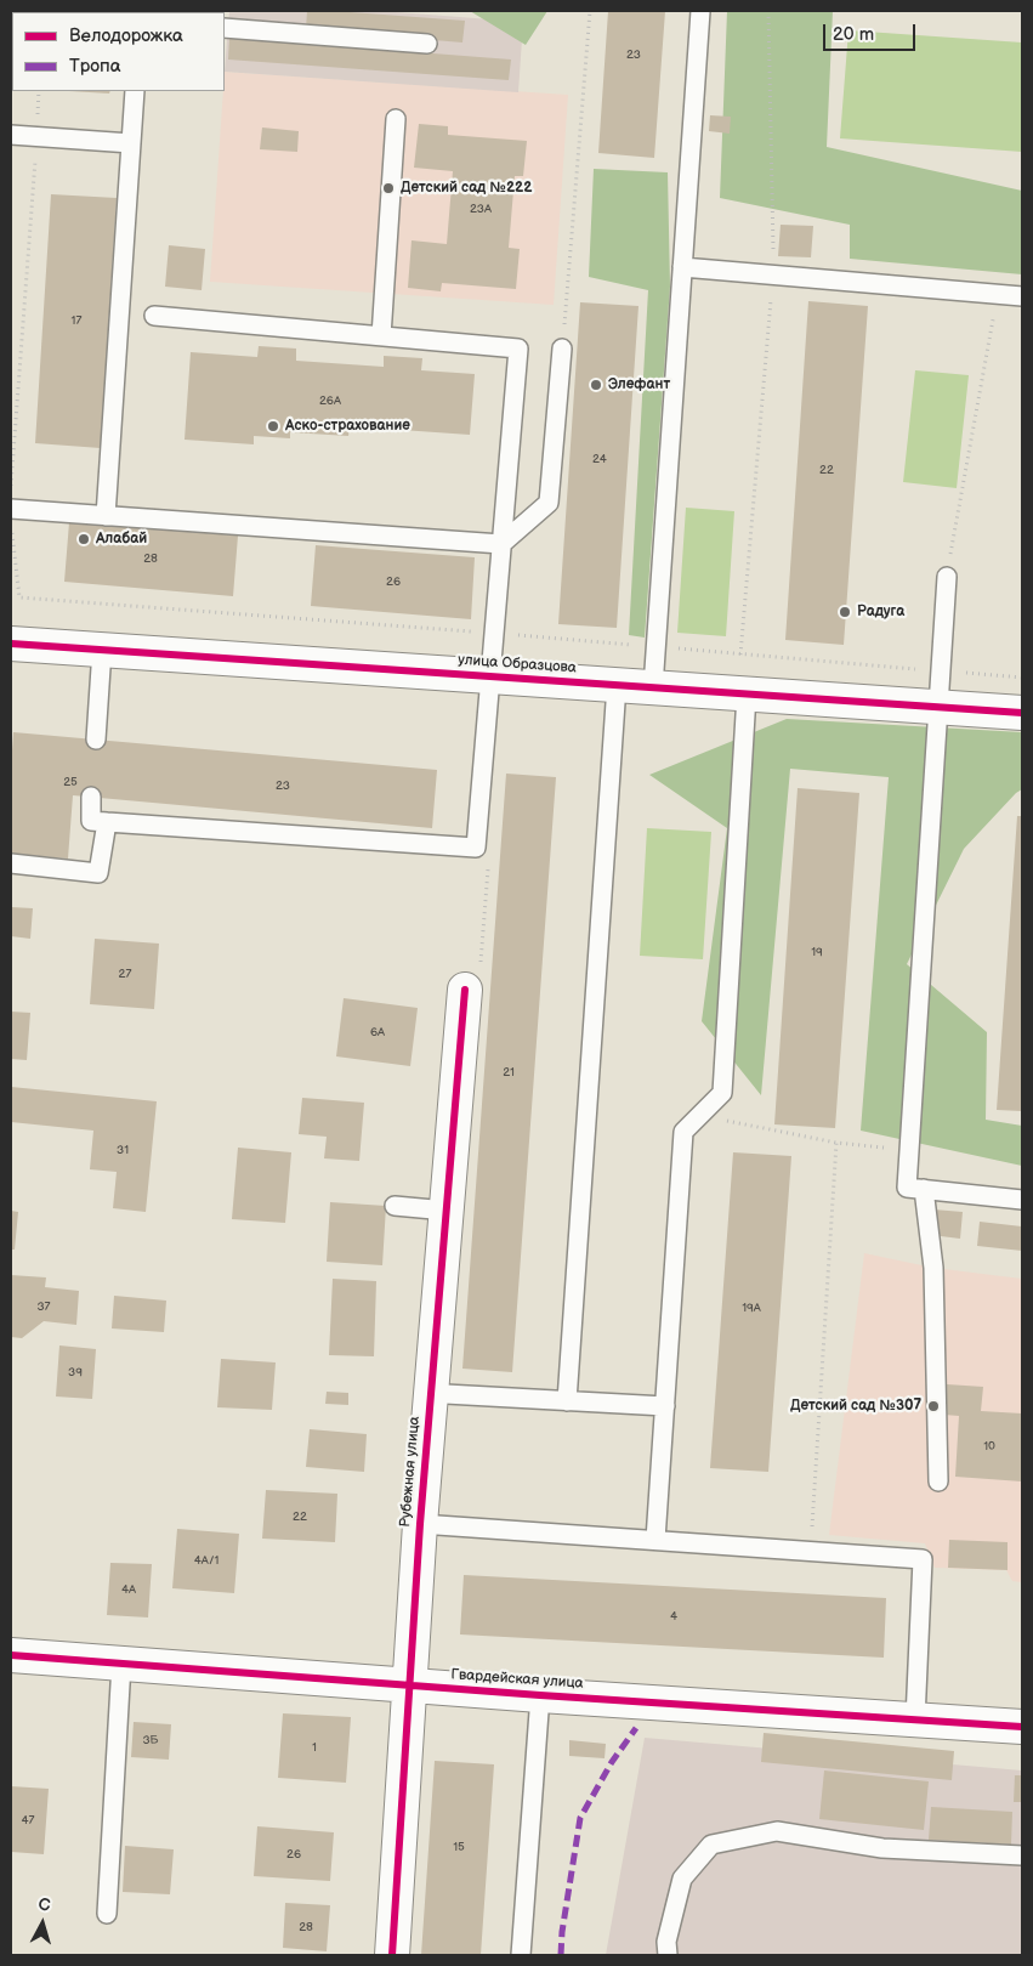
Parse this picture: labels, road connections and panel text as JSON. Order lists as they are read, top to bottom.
{
  "streets": {
    "street": ["улица Образцова", "Рубежная улица", "Гвардейская улица"]
  },
  "crossings": [
    ["Рубежная улица", "Гвардейская улица"]
  ],
  "places": [
    "Детский сад №222",
    "Элефант",
    "Аско-страхование",
    "Алабай",
    "Радуга",
    "Детский сад №307"
  ],
  "house_numbers": [
    "23",
    "23А",
    "17",
    "26А",
    "24",
    "22",
    "28",
    "26",
    "25",
    "23",
    "19",
    "27",
    "6А",
    "21",
    "31",
    "37",
    "19А",
    "39",
    "10",
    "22",
    "4А/1",
    "4А",
    "4",
    "3Б",
    "1",
    "47",
    "15",
    "26",
    "28"
  ],
  "legend": ["Велодорожка", "Тропа"],
  "scale_bar": "20 m",
  "north": "top"
}
